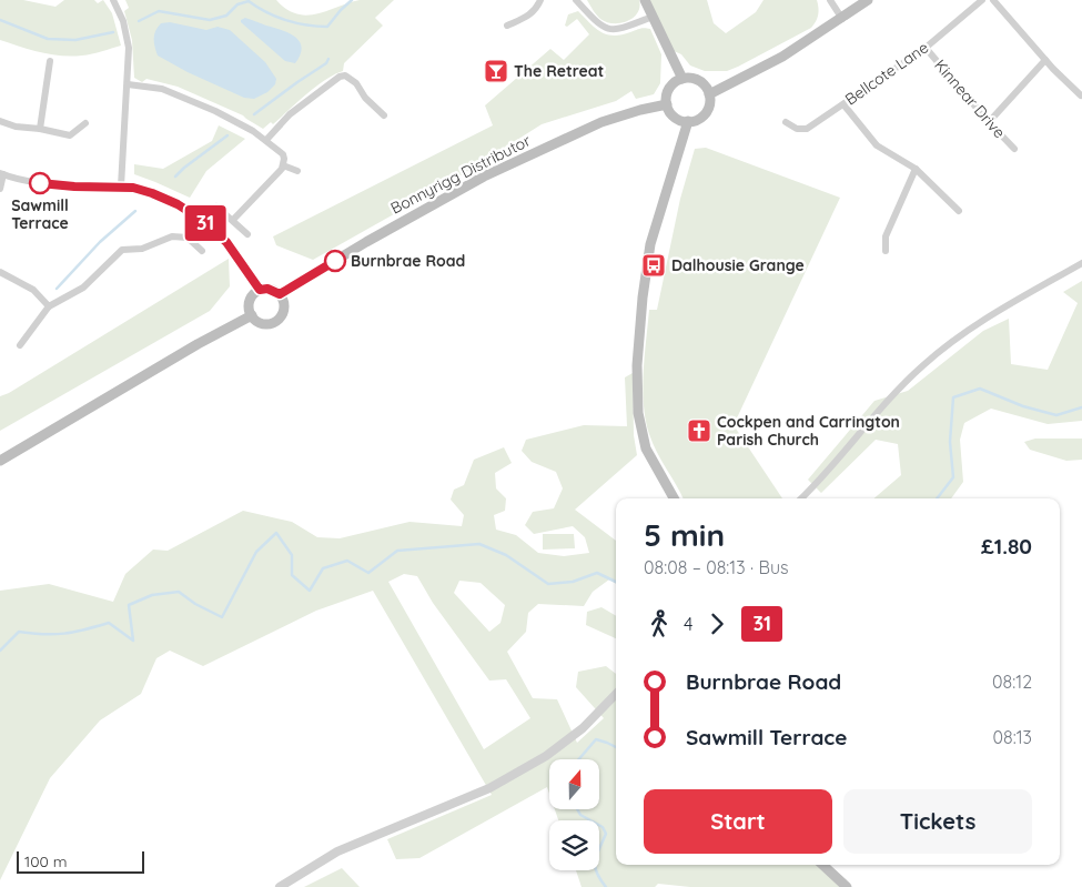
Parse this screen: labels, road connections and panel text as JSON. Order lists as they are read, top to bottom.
{
  "streets": {
    "main road": ["Bonnyrigg Distributor"],
    "street": ["Bellcote Lane", "Kinnear Drive"]
  },
  "crossings": [
    ["Bellcote Lane", "Kinnear Drive"]
  ],
  "places": {
    "bar": ["The Retreat"],
    "other": ["Sawmill Terrace", "Burnbrae Road"],
    "bus stop": ["Dalhousie Grange"],
    "church": ["Cockpen and Carrington Parish Church"]
  },
  "lines": ["bus line 31"],
  "scale_bar": "100 m",
  "north": "top",
  "page": {
    "on_map": "31",
    "heading": ["5 min", "08:08 – 08:13 · Bus", "£1.80"],
    "legs": ["4", "31"],
    "list": [
      {
        "name": "Burnbrae Road",
        "value": "08:12"
      },
      {
        "name": "Sawmill Terrace",
        "value": "08:13"
      }
    ],
    "buttons": ["Start", "Tickets"],
    "scale": "100 m"
  }
}
